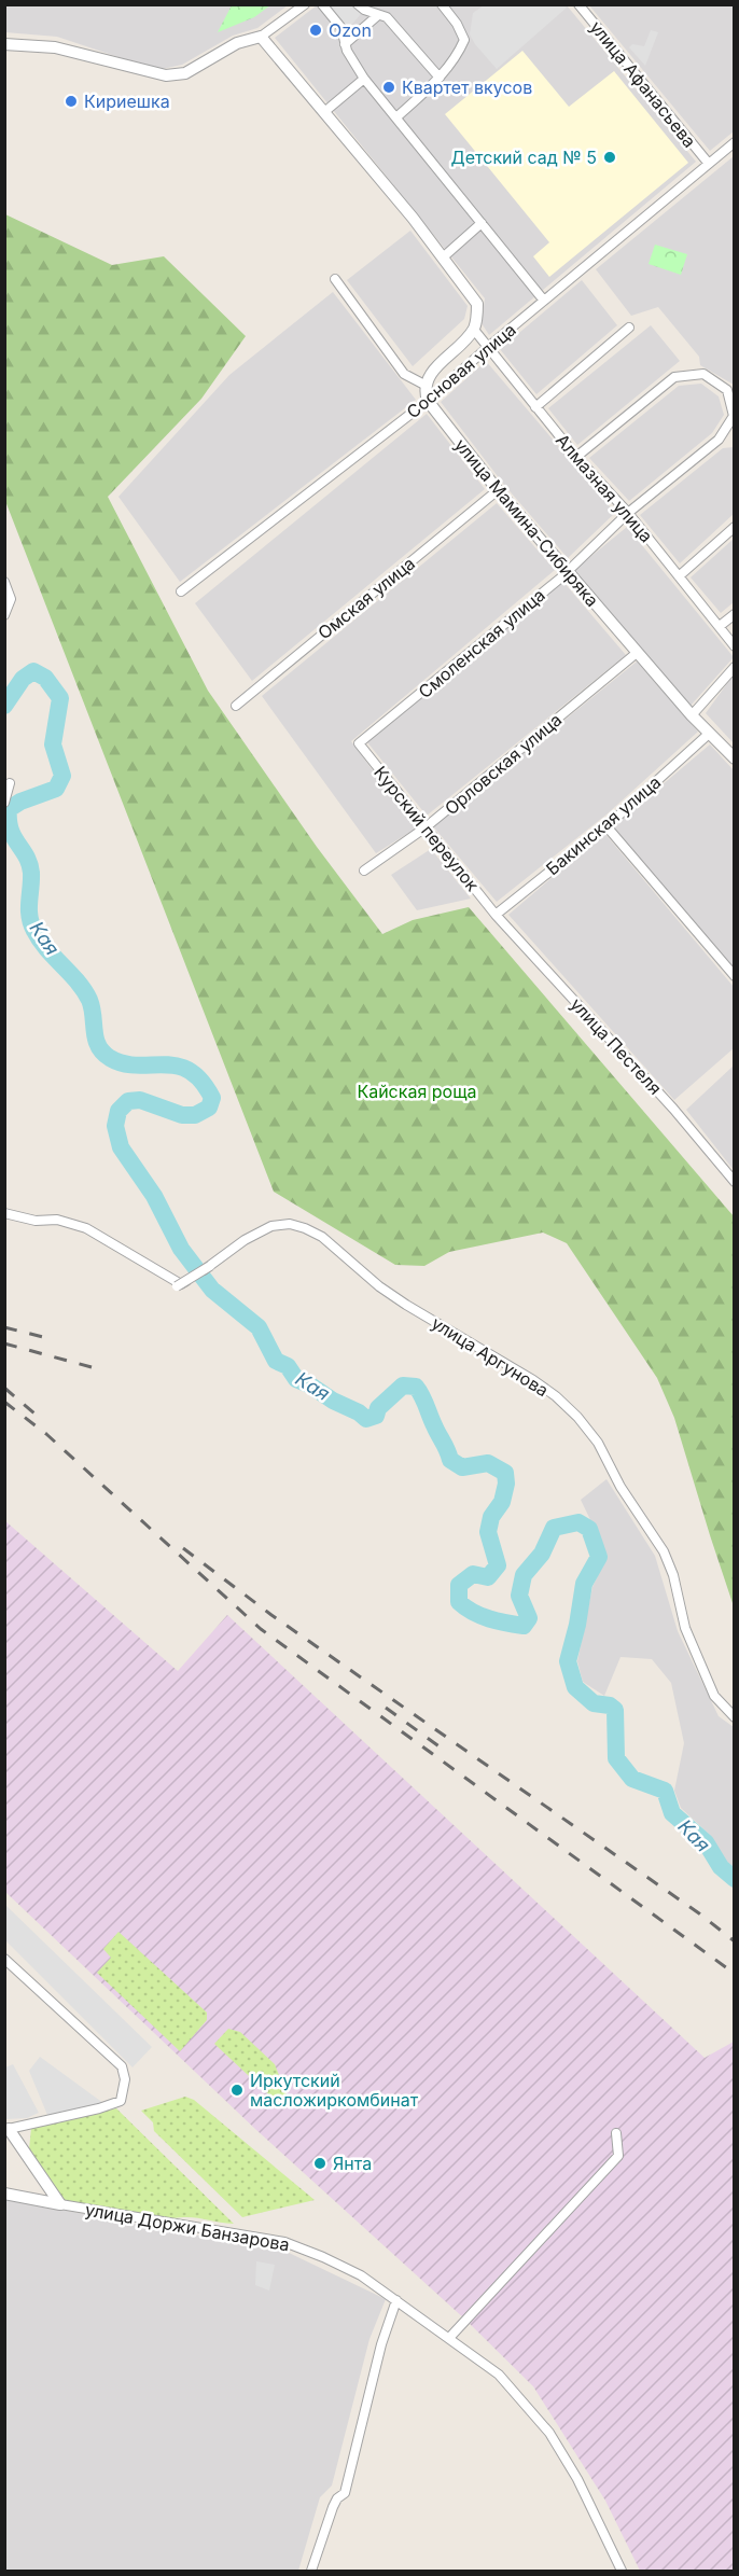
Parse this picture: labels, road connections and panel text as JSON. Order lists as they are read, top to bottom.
{
  "streets": {
    "street": [
      "улица Афанасьева",
      "Сосновая улица",
      "Алмазная улица",
      "улица Мамина-Сибиряка",
      "Омская улица",
      "Смоленская улица",
      "Орловская улица",
      "Бакинская улица",
      "Курский переулок",
      "улица Пестеля",
      "улица Аргунова",
      "улица Доржи Банзарова"
    ]
  },
  "crossings": [
    ["улица Афанасьева", "Сосновая улица"],
    ["Сосновая улица", "Алмазная улица"],
    ["Сосновая улица", "улица Мамина-Сибиряка"],
    ["Алмазная улица", "Смоленская улица"],
    ["улица Мамина-Сибиряка", "Омская улица"],
    ["улица Мамина-Сибиряка", "Смоленская улица"],
    ["улица Мамина-Сибиряка", "Орловская улица"],
    ["улица Мамина-Сибиряка", "Бакинская улица"],
    ["Смоленская улица", "Курский переулок"],
    ["Орловская улица", "Курский переулок"],
    ["Бакинская улица", "Курский переулок"],
    ["Бакинская улица", "улица Пестеля"],
    ["Курский переулок", "улица Пестеля"]
  ],
  "water": ["Кая"],
  "parks": ["Кайская роща"],
  "places": [
    "Ozon",
    "Квартет вкусов",
    "Кириешка",
    "Детский сад № 5",
    "Иркутский масложиркомбинат",
    "Янта"
  ]
}
